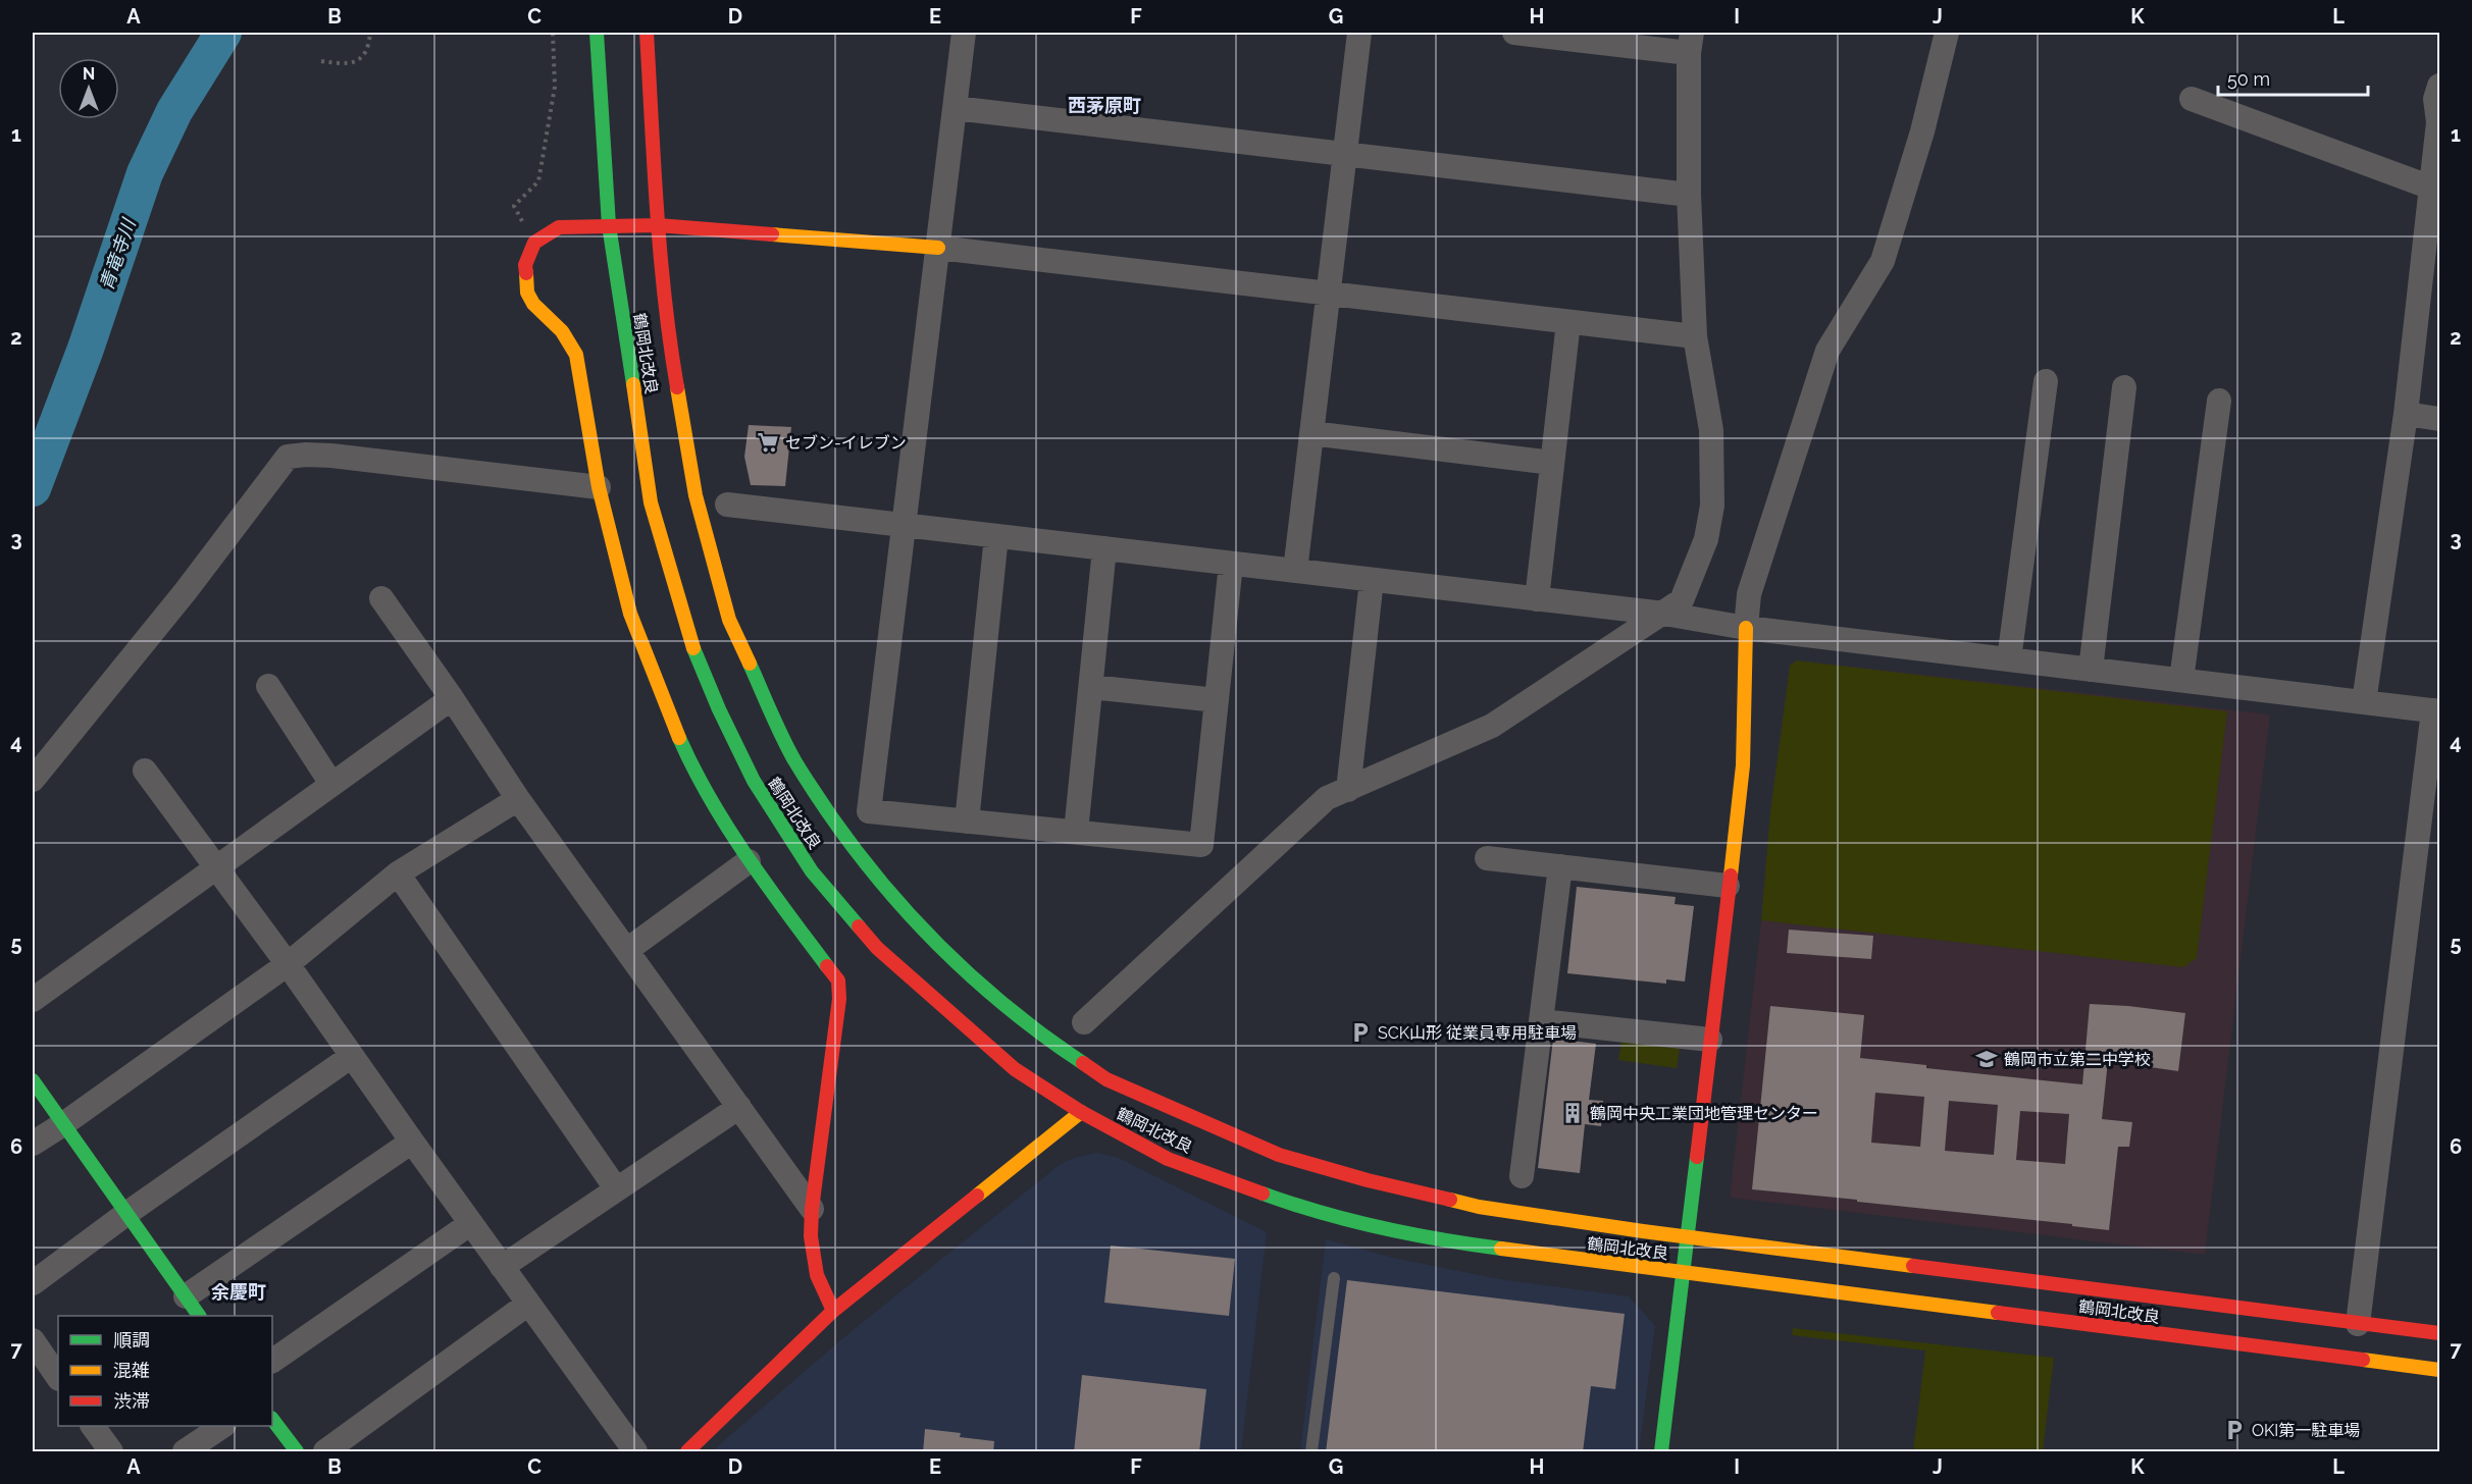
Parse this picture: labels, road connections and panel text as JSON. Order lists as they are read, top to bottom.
{
  "streets": {
    "main road": ["鶴岡北改良"]
  },
  "districts": ["西茅原町", "余慶町"],
  "water": ["青竜寺川"],
  "places": {
    "supermarket": ["セブン-イレブン"],
    "parking": ["SCK山形 従業員専用駐車場", "OKI第一駐車場"],
    "school or university": ["鶴岡市立第二中学校"],
    "building": ["鶴岡中央工業団地管理センター"]
  },
  "legend": ["順調", "混雑", "渋滞"],
  "scale_bar": "50 m",
  "north": "top",
  "grid": {
    "columns": [
      "A",
      "B",
      "C",
      "D",
      "E",
      "F",
      "G",
      "H",
      "I",
      "J",
      "K",
      "L"
    ],
    "rows": [
      "1",
      "2",
      "3",
      "4",
      "5",
      "6",
      "7"
    ]
  }
}
